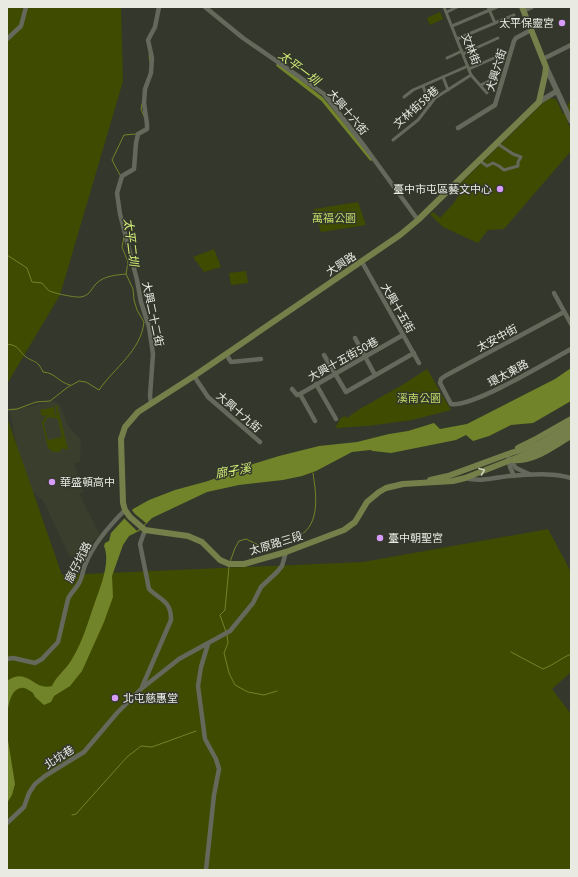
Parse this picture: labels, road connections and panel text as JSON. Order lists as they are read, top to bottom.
{
  "streets": {
    "main road": ["大興路", "太原路三段"],
    "street": [
      "文林街",
      "大興六街",
      "文林街58巷",
      "大興十六街",
      "大興十五街",
      "大興二十二街",
      "太安中街",
      "大興十五街50巷",
      "環太東路",
      "大興十九街",
      "廍仔坑路",
      "北坑巷"
    ]
  },
  "crossings": [
    ["文林街", "文林街58巷"],
    ["大興十六街", "大興路"],
    ["大興路", "大興十五街"],
    ["大興路", "大興二十二街"],
    ["大興路", "大興十九街"],
    ["大興路", "廍仔坑路"],
    ["大興十五街", "大興十五街50巷"],
    ["太安中街", "環太東路"],
    ["太原路三段", "北坑巷"]
  ],
  "water": ["太平一圳", "太平二圳", "廍子溪"],
  "parks": ["萬福公園", "溪南公園"],
  "places": [
    "太平保靈宮",
    "臺中市屯區藝文中心",
    "華盛頓高中",
    "臺中朝聖宮",
    "北屯慈惠堂"
  ]
}
